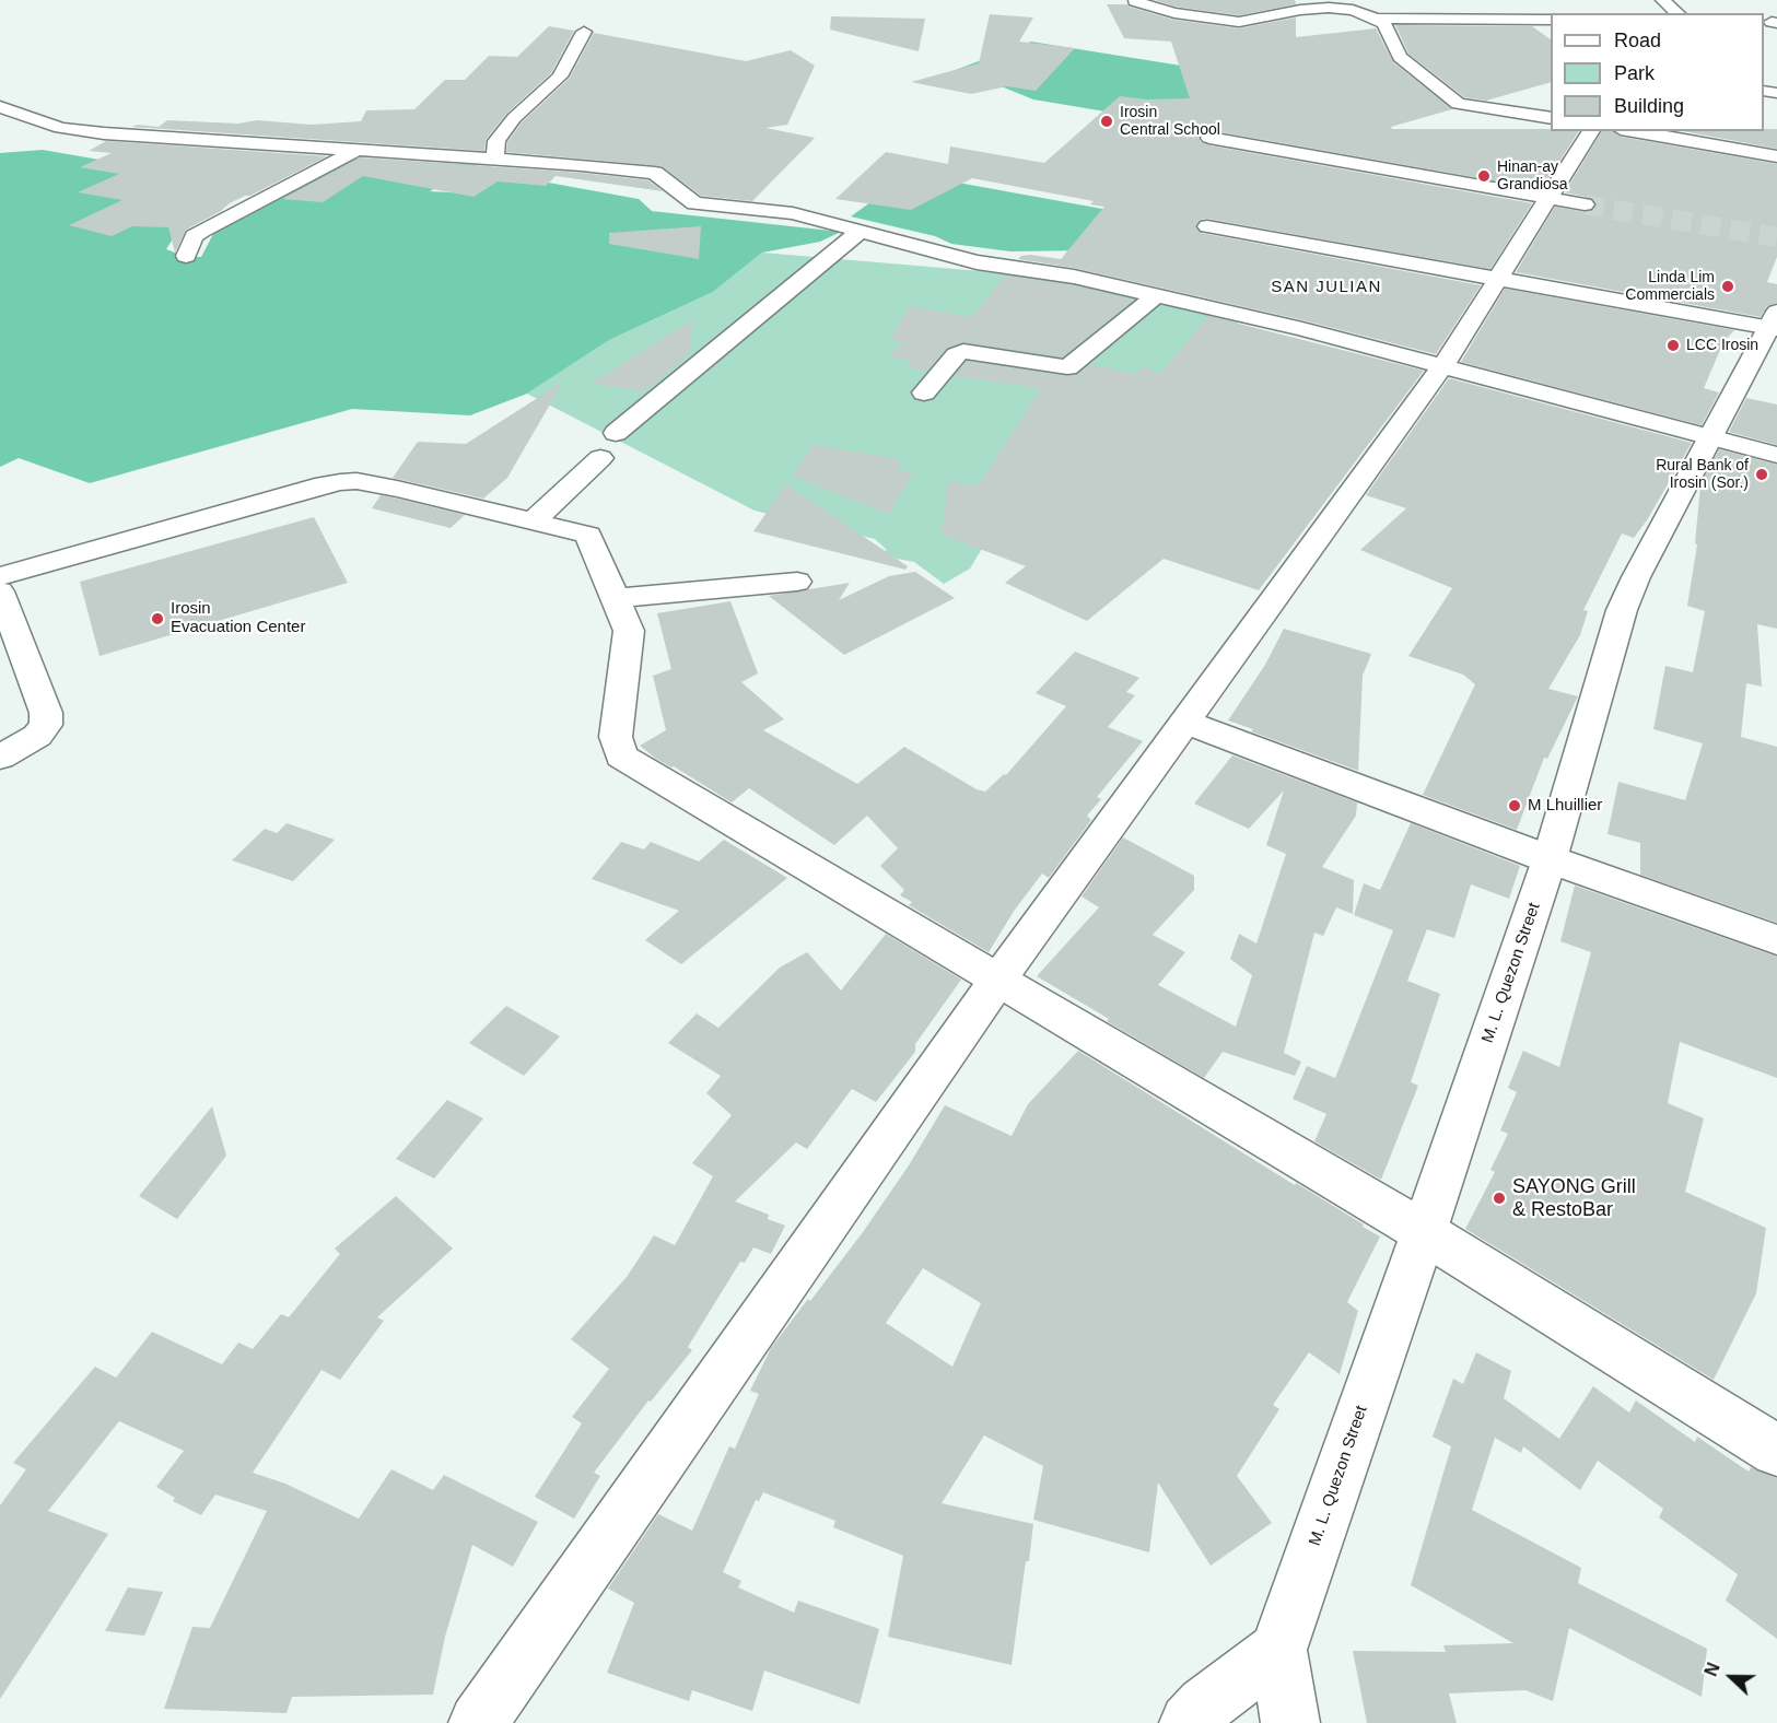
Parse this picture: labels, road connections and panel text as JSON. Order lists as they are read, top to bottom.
{
  "streets": {
    "street": ["M. L. Quezon Street"]
  },
  "districts": ["SAN JULIAN"],
  "places": [
    "Irosin Central School",
    "Hinan-ay Grandiosa",
    "Linda Lim Commercials",
    "LCC Irosin",
    "Rural Bank of Irosin (Sor.)",
    "Irosin Evacuation Center",
    "M Lhuillier",
    "SAYONG Grill & RestoBar"
  ],
  "legend": ["Road", "Park", "Building"],
  "north": "left"
}
